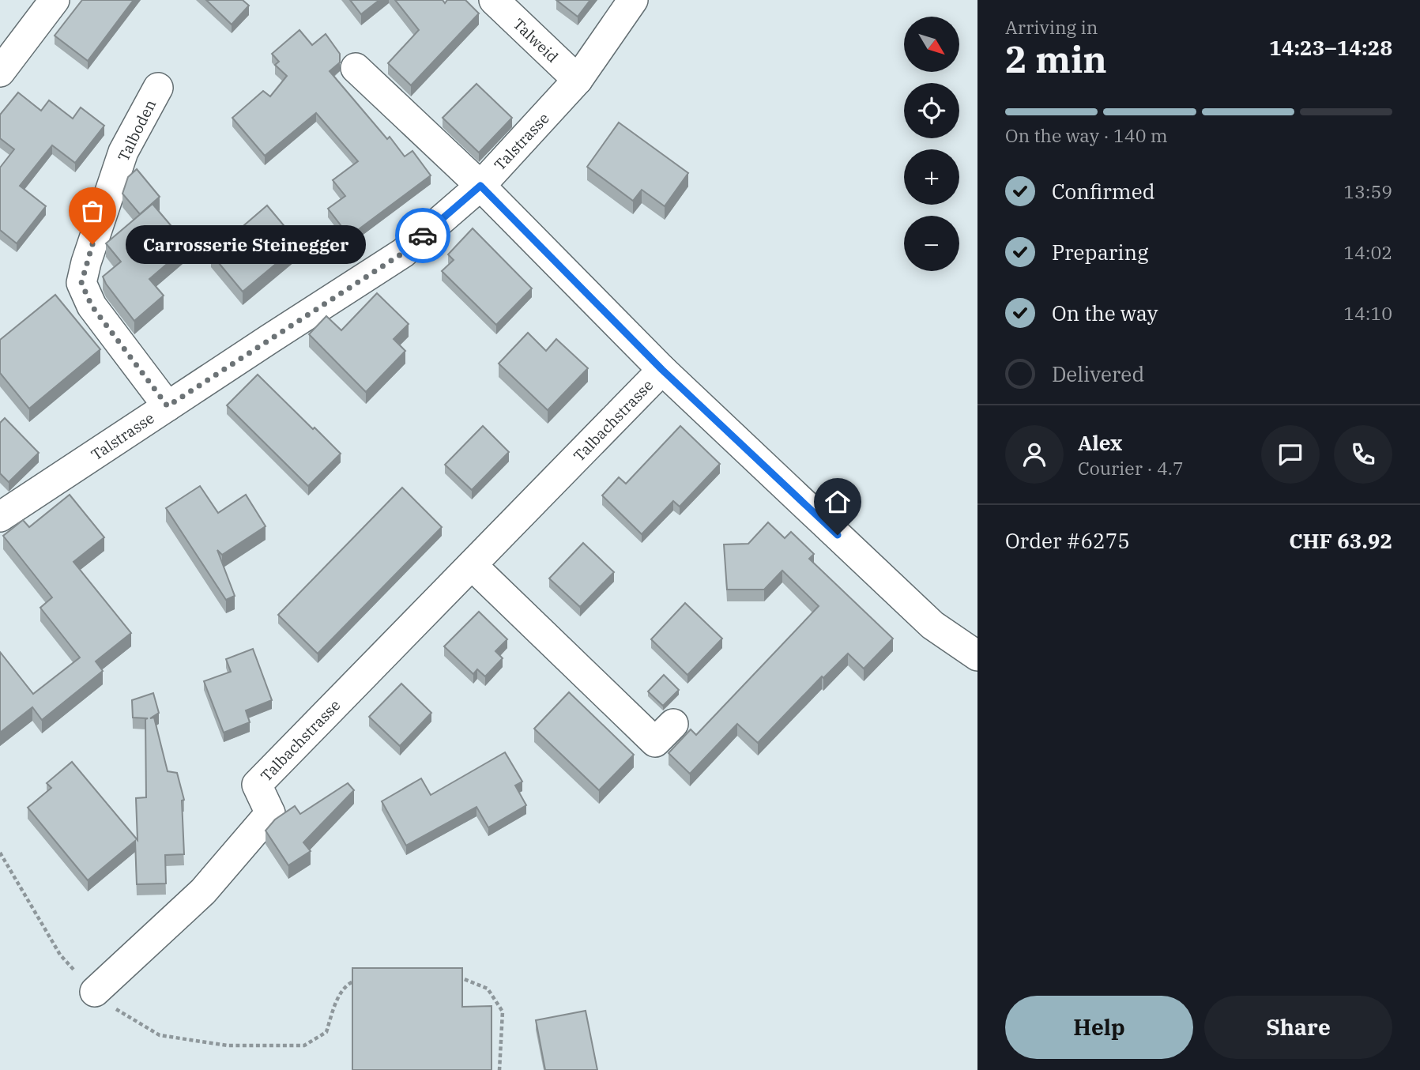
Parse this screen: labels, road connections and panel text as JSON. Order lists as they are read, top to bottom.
{
  "streets": {
    "street": [
      "Talweid",
      "Talboden",
      "Talstrasse",
      "Talbachstrasse"
    ]
  },
  "crossings": [
    ["Talweid", "Talstrasse"],
    ["Talboden", "Talstrasse"],
    ["Talstrasse", "Talbachstrasse"]
  ],
  "places": ["Carrosserie Steinegger"],
  "north": "bottom right",
  "page": {
    "heading": ["2 min", "Arriving in", "14:23–14:28"],
    "panel": [
      "Alex",
      "Courier · 4.7",
      "Order #6275",
      "CHF 63.92"
    ],
    "map_buttons": ["+", "−"],
    "bar": "On the way · 140 m",
    "list": [
      ["Confirmed", "13:59"],
      ["Preparing", "14:02"],
      ["On the way", "14:10"],
      "Delivered"
    ],
    "bubble": "Carrosserie Steinegger",
    "buttons": ["Help", "Share"]
  }
}
